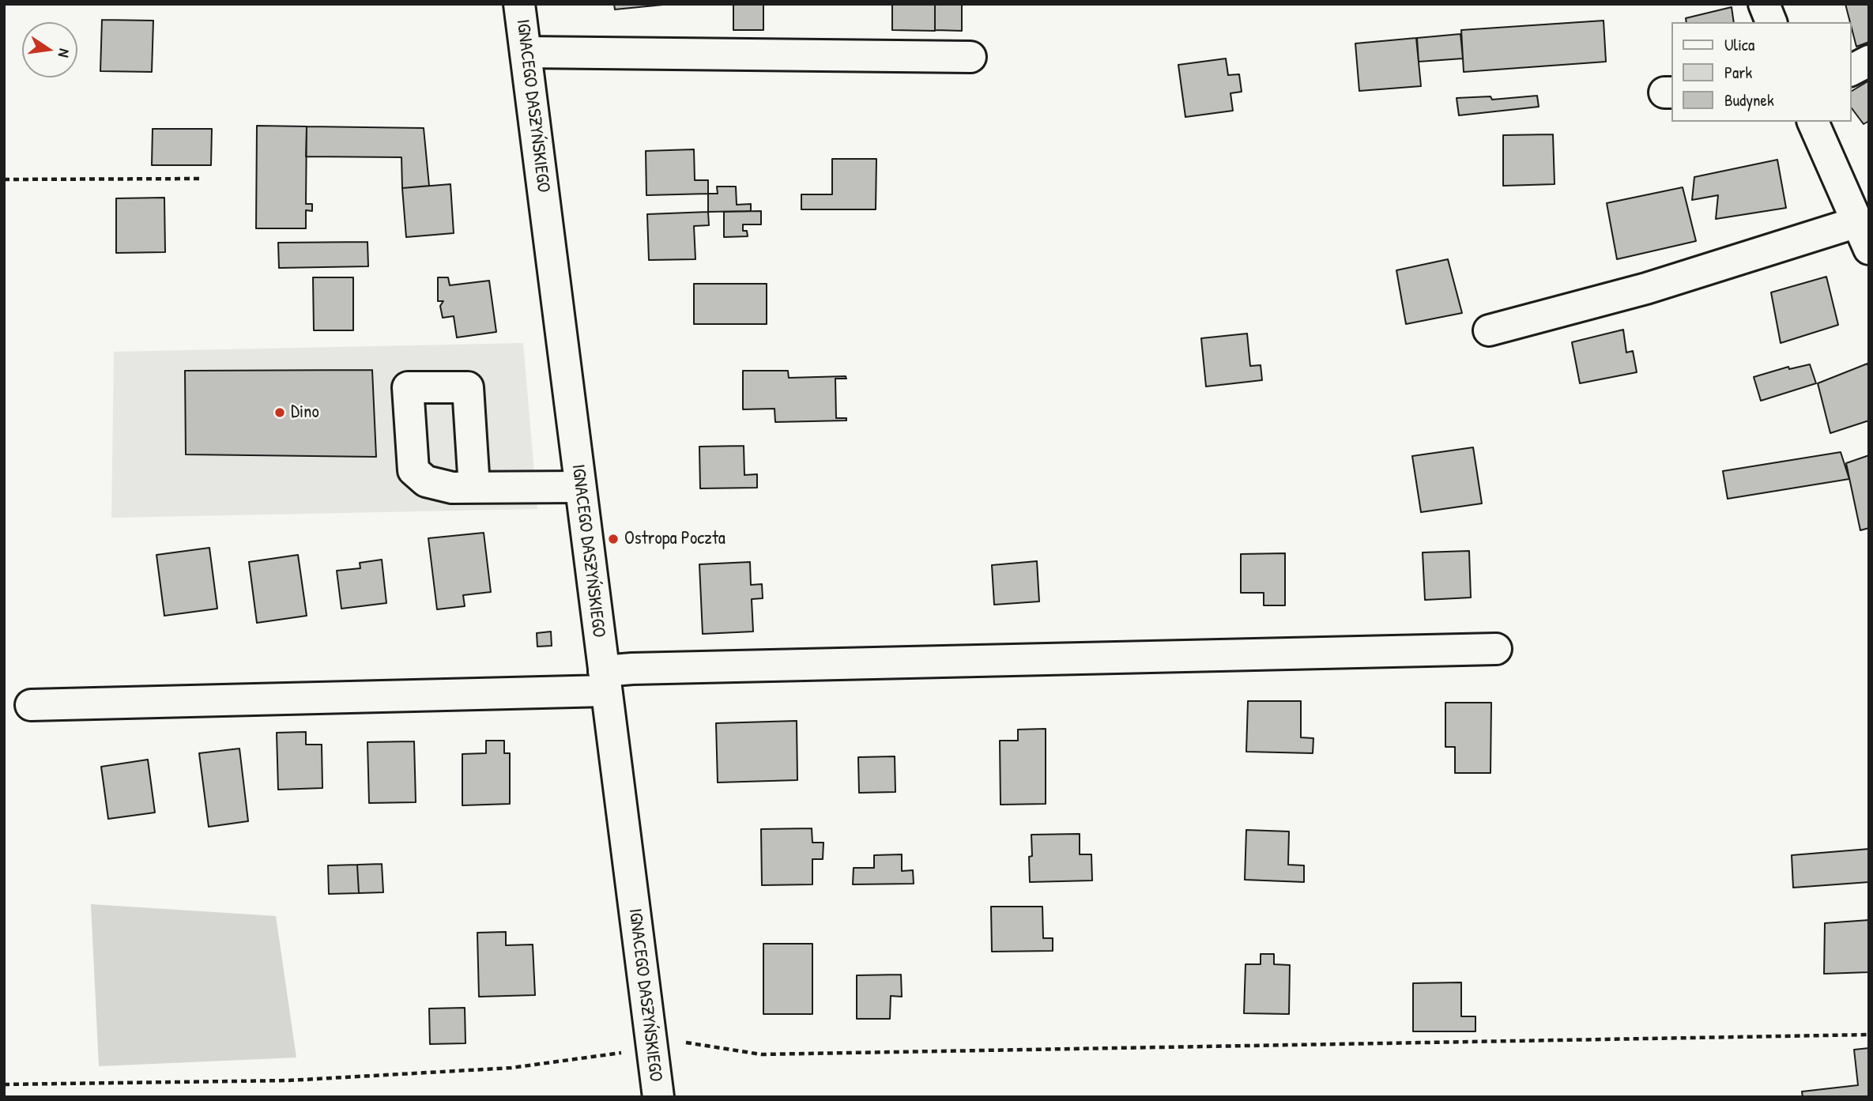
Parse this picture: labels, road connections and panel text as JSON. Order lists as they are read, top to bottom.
{
  "streets": {
    "street": ["IGNACEGO DASZYŃSKIEGO"]
  },
  "places": ["Dino", "Ostropa Poczta"],
  "legend": ["Ulica", "Park", "Budynek"],
  "north": "right"
}
